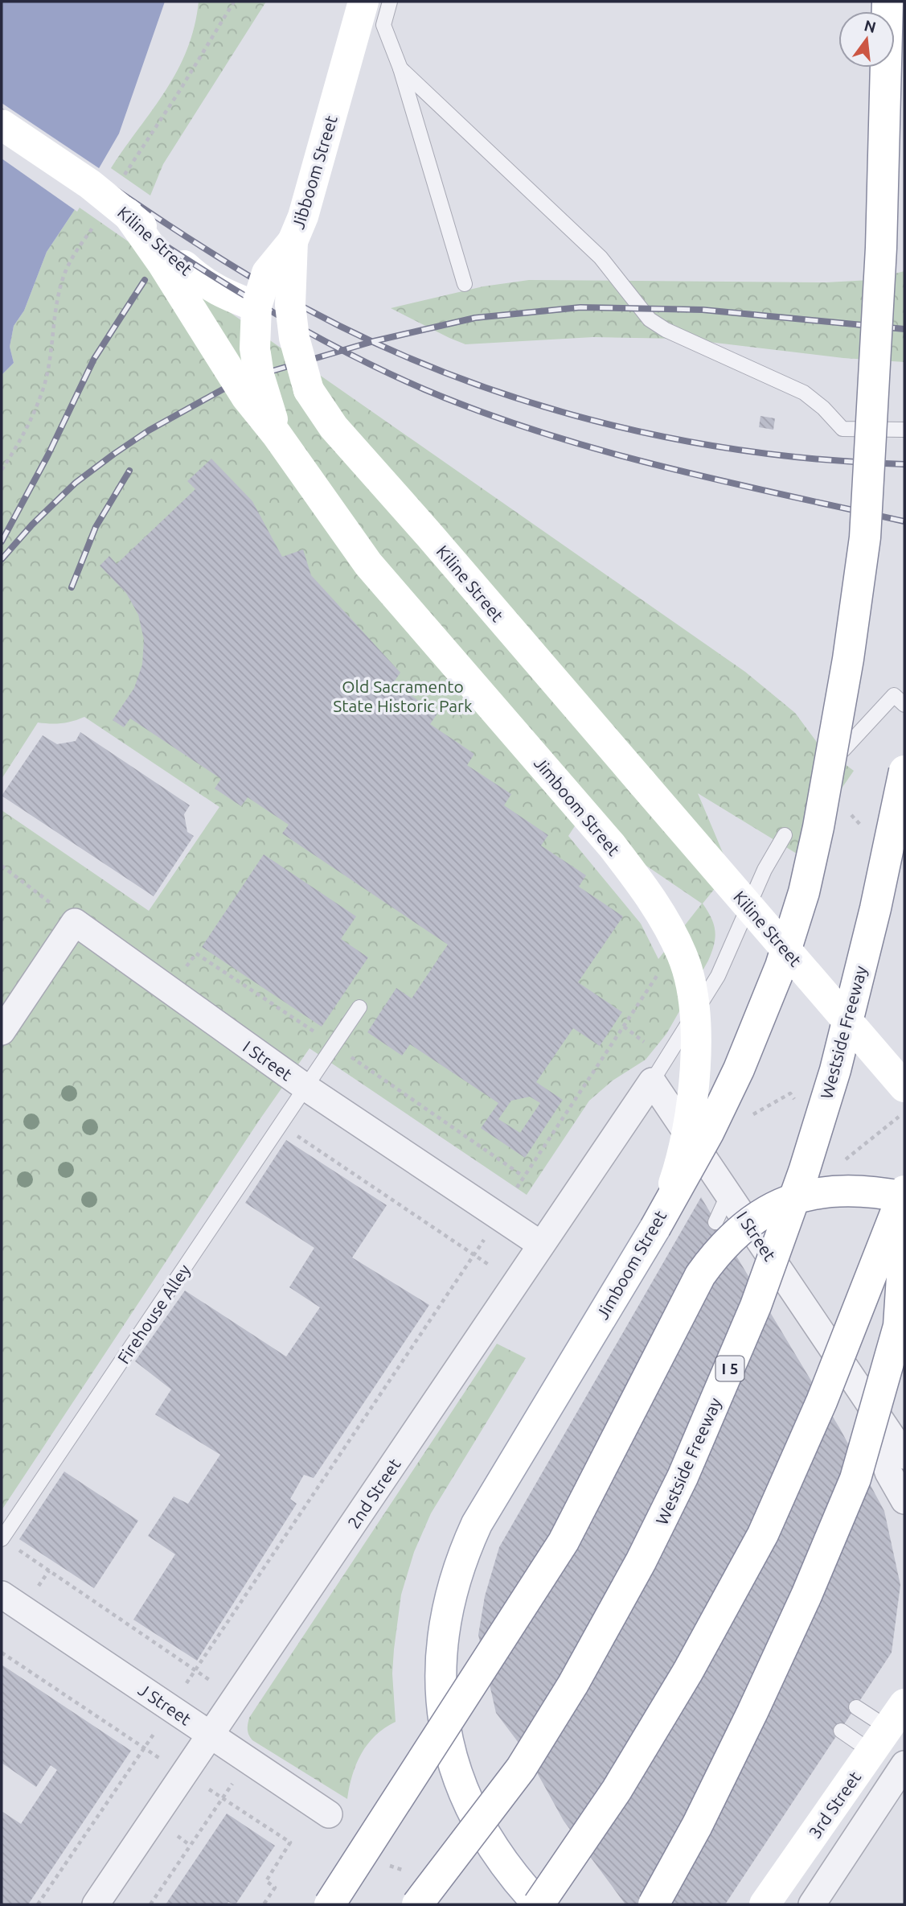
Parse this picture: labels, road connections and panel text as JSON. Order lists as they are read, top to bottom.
{
  "streets": {
    "main road": [
      "Jibboom Street",
      "Kiline Street",
      "Jimboom Street",
      "Westside Freeway",
      "I 5",
      "3rd Street"
    ],
    "street": ["I Street", "2nd Street", "J Street"],
    "lane": ["Firehouse Alley"]
  },
  "crossings": [
    ["Jibboom Street", "Kiline Street"],
    ["Jibboom Street", "Jimboom Street"],
    ["I Street", "Firehouse Alley"],
    ["I Street", "2nd Street"],
    ["2nd Street", "J Street"]
  ],
  "parks": ["Old Sacramento State Historic Park"],
  "north": "top"
}
